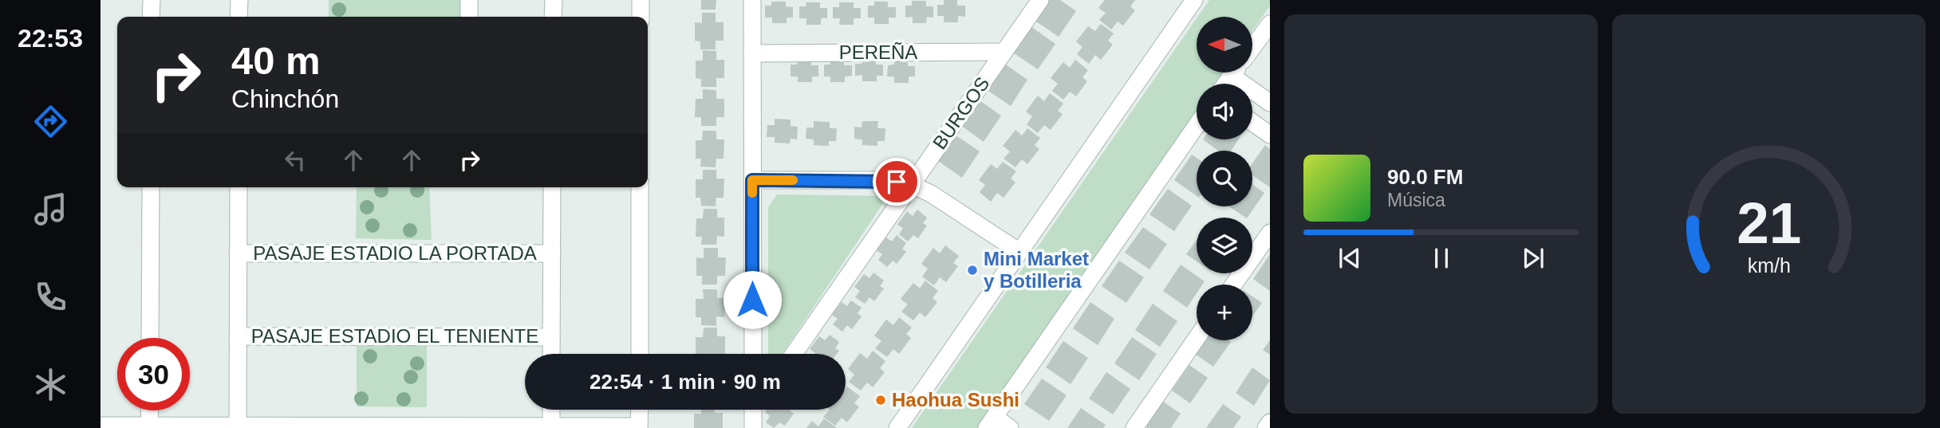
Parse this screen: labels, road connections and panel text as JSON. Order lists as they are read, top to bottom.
{
  "streets": {
    "street": [
      "PEREÑA",
      "BURGOS",
      "PASAJE ESTADIO LA PORTADA",
      "PASAJE ESTADIO EL TENIENTE"
    ]
  },
  "crossings": [
    ["PEREÑA", "BURGOS"]
  ],
  "places": ["Mini Market y Botilleria", "Haohua Sushi"],
  "north": "left",
  "page": {
    "tabs": "22:53",
    "map_buttons": "+",
    "turn": ["40 m", "Chinchón"],
    "song": ["90.0 FM", "Música"],
    "limit": "30",
    "trip": "22:54 · 1 min · 90 m",
    "gauge": ["21", "km/h"]
  }
}
